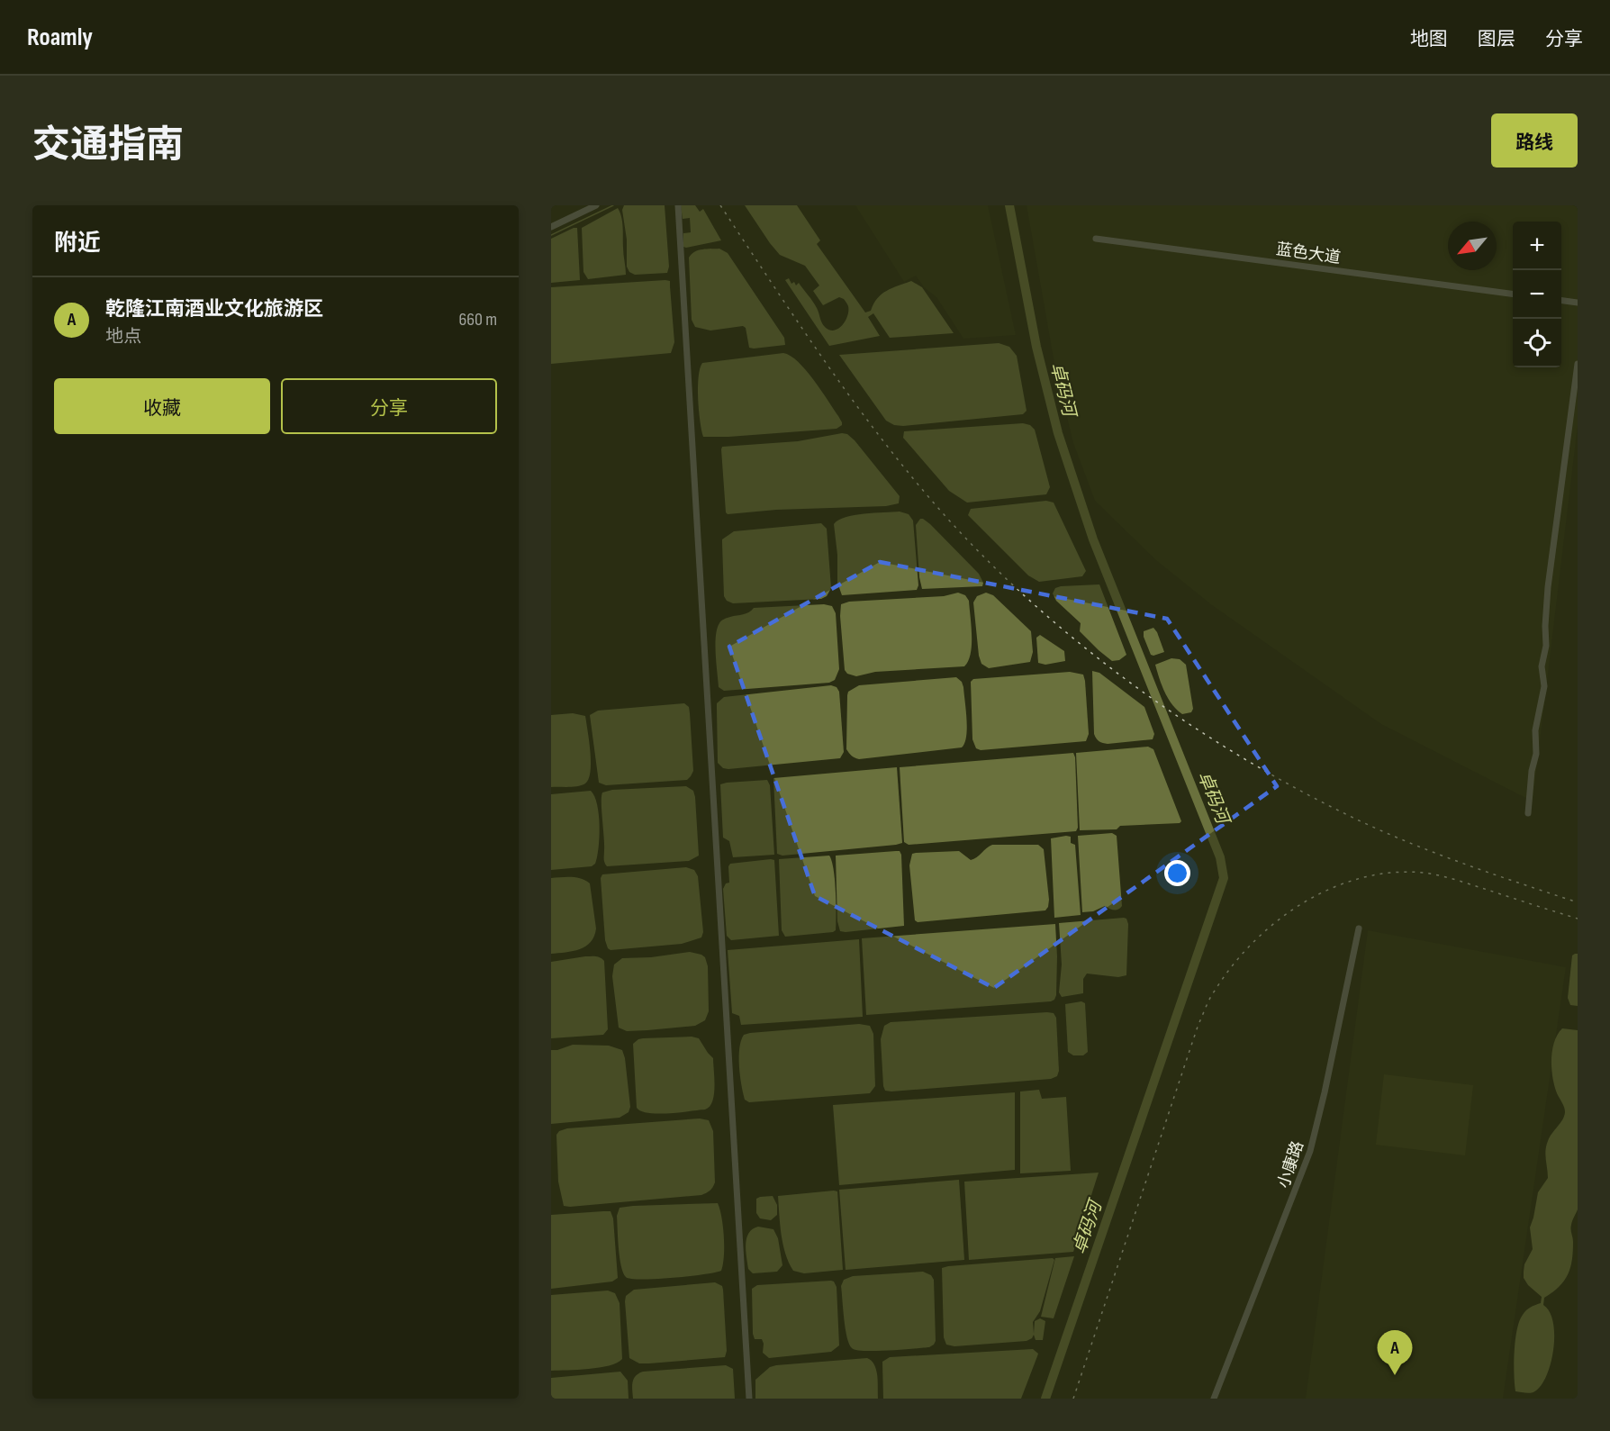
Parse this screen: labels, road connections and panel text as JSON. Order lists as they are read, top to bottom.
{
  "streets": {
    "street": ["蓝色大道", "小康路"]
  },
  "water": ["卓码河"],
  "north": "bottom left",
  "page": {
    "header": "Roamly",
    "nav": ["地图", "图层", "分享"],
    "title": "交通指南",
    "buttons": [
      "路线",
      ["收藏", "分享"]
    ],
    "heading": "附近",
    "map_buttons": ["+", "−"],
    "list": [
      {
        "mark": "A",
        "name": "乾隆江南酒业文化旅游区",
        "note": "地点",
        "value": "660 m"
      }
    ],
    "pins": "A"
  }
}
